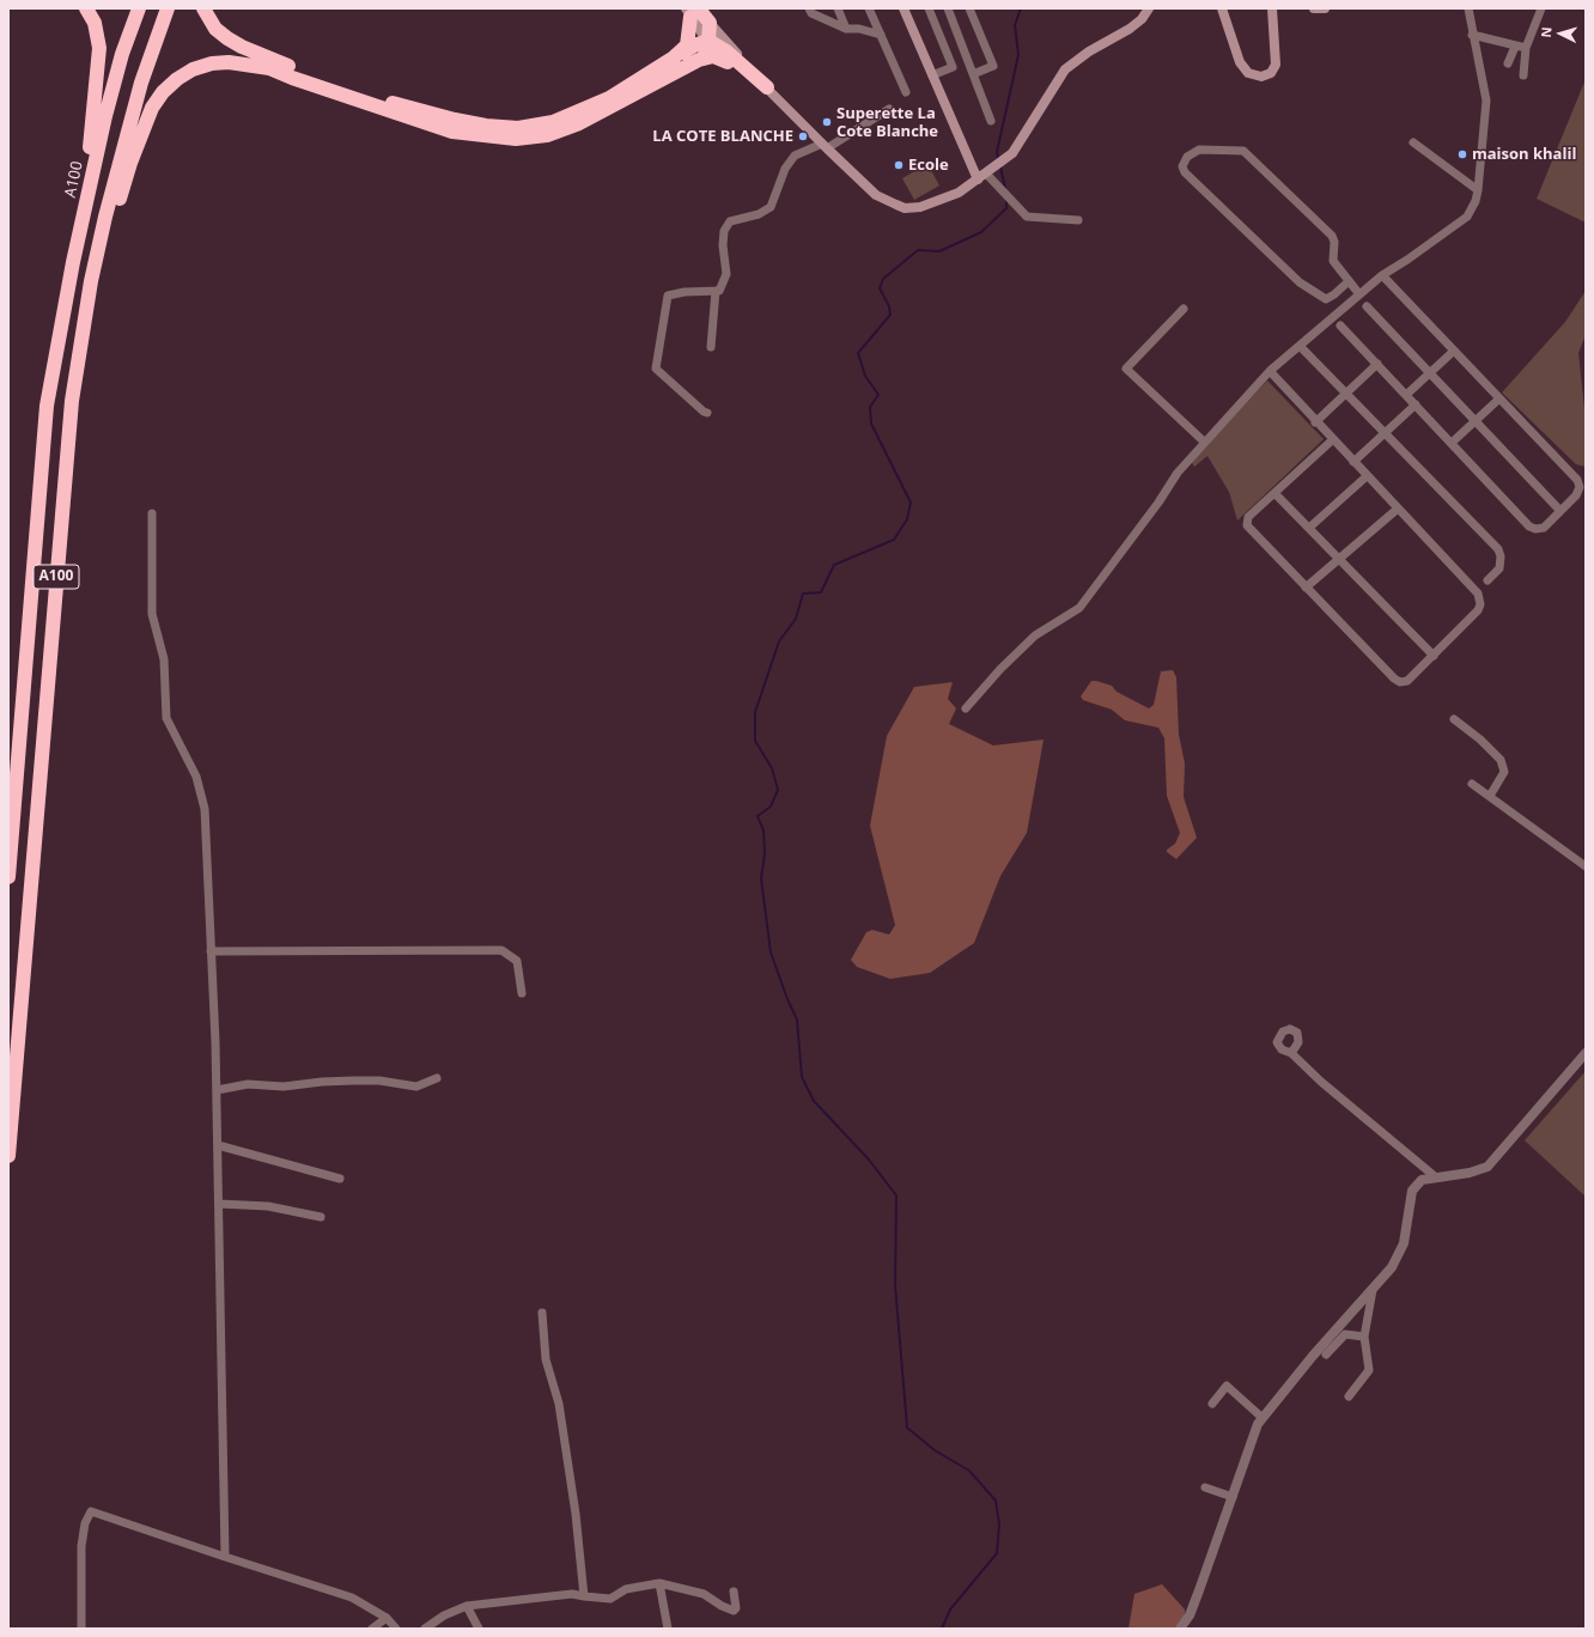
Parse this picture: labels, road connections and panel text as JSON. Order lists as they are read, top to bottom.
{
  "streets": {
    "highway": ["A100"]
  },
  "places": [
    "Superette La Cote Blanche",
    "LA COTE BLANCHE",
    "maison khalil",
    "Ecole"
  ],
  "north": "left"
}
